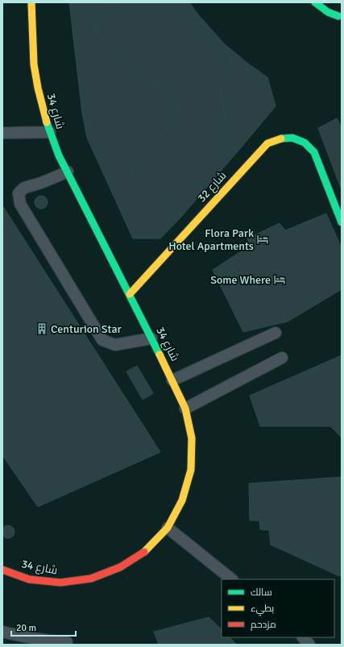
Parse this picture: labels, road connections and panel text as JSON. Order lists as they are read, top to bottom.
{
  "streets": {
    "street": ["شارع 34", "شارع 32"]
  },
  "crossings": [
    ["شارع 34", "شارع 32"]
  ],
  "places": {
    "hotel": ["Flora Park Hotel Apartments", "Some Where"],
    "building": ["Centurion Star"]
  },
  "legend": ["سالك", "بطيء", "مزدحم"],
  "scale_bar": "20 m"
}
